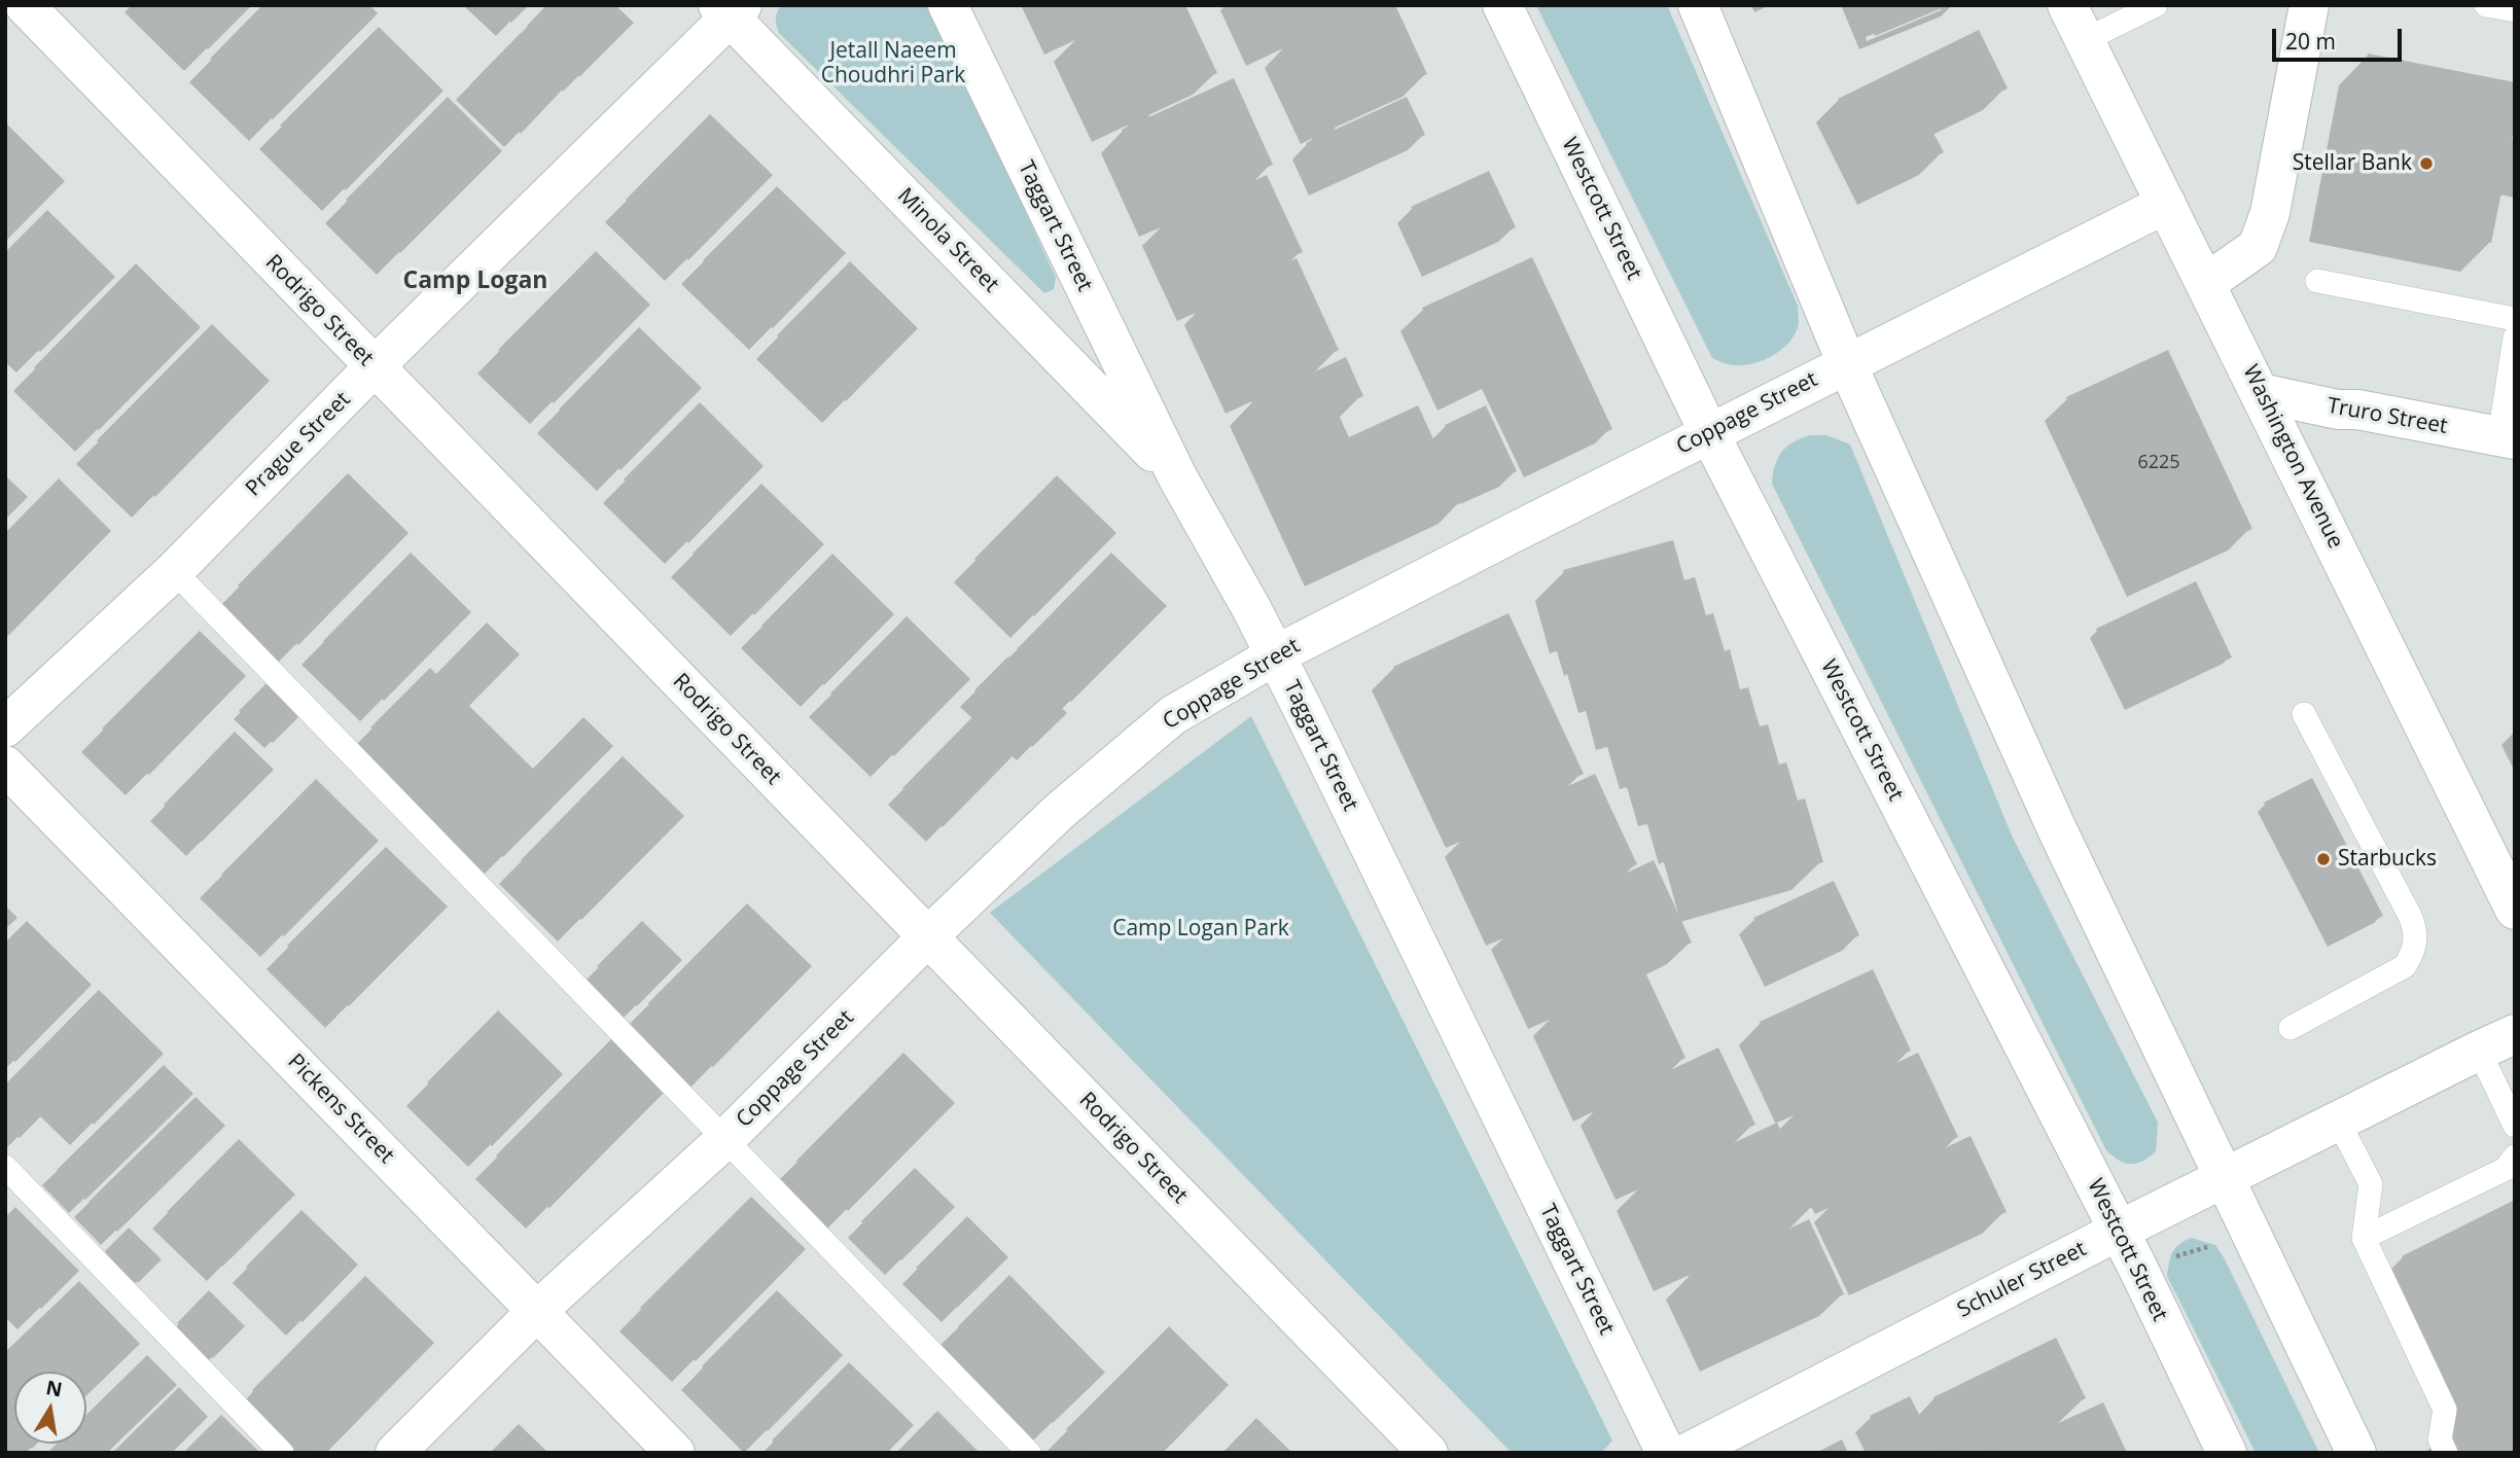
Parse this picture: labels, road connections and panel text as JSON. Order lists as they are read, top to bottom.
{
  "streets": {
    "street": [
      "Westcott Street",
      "Taggart Street",
      "Minola Street",
      "Rodrigo Street",
      "Coppage Street",
      "Truro Street",
      "Prague Street",
      "Washington Avenue",
      "Pickens Street",
      "Schuler Street"
    ]
  },
  "crossings": [
    ["Westcott Street", "Coppage Street"],
    ["Westcott Street", "Schuler Street"],
    ["Taggart Street", "Minola Street"],
    ["Taggart Street", "Coppage Street"],
    ["Minola Street", "Prague Street"],
    ["Rodrigo Street", "Coppage Street"],
    ["Rodrigo Street", "Prague Street"],
    ["Coppage Street", "Washington Avenue"],
    ["Coppage Street", "Pickens Street"],
    ["Truro Street", "Washington Avenue"]
  ],
  "districts": ["Camp Logan"],
  "parks": ["Jetall Naeem Choudhri Park", "Camp Logan Park"],
  "places": ["Stellar Bank", "Starbucks"],
  "house_numbers": ["6225"],
  "scale_bar": "20 m",
  "north": "top"
}
